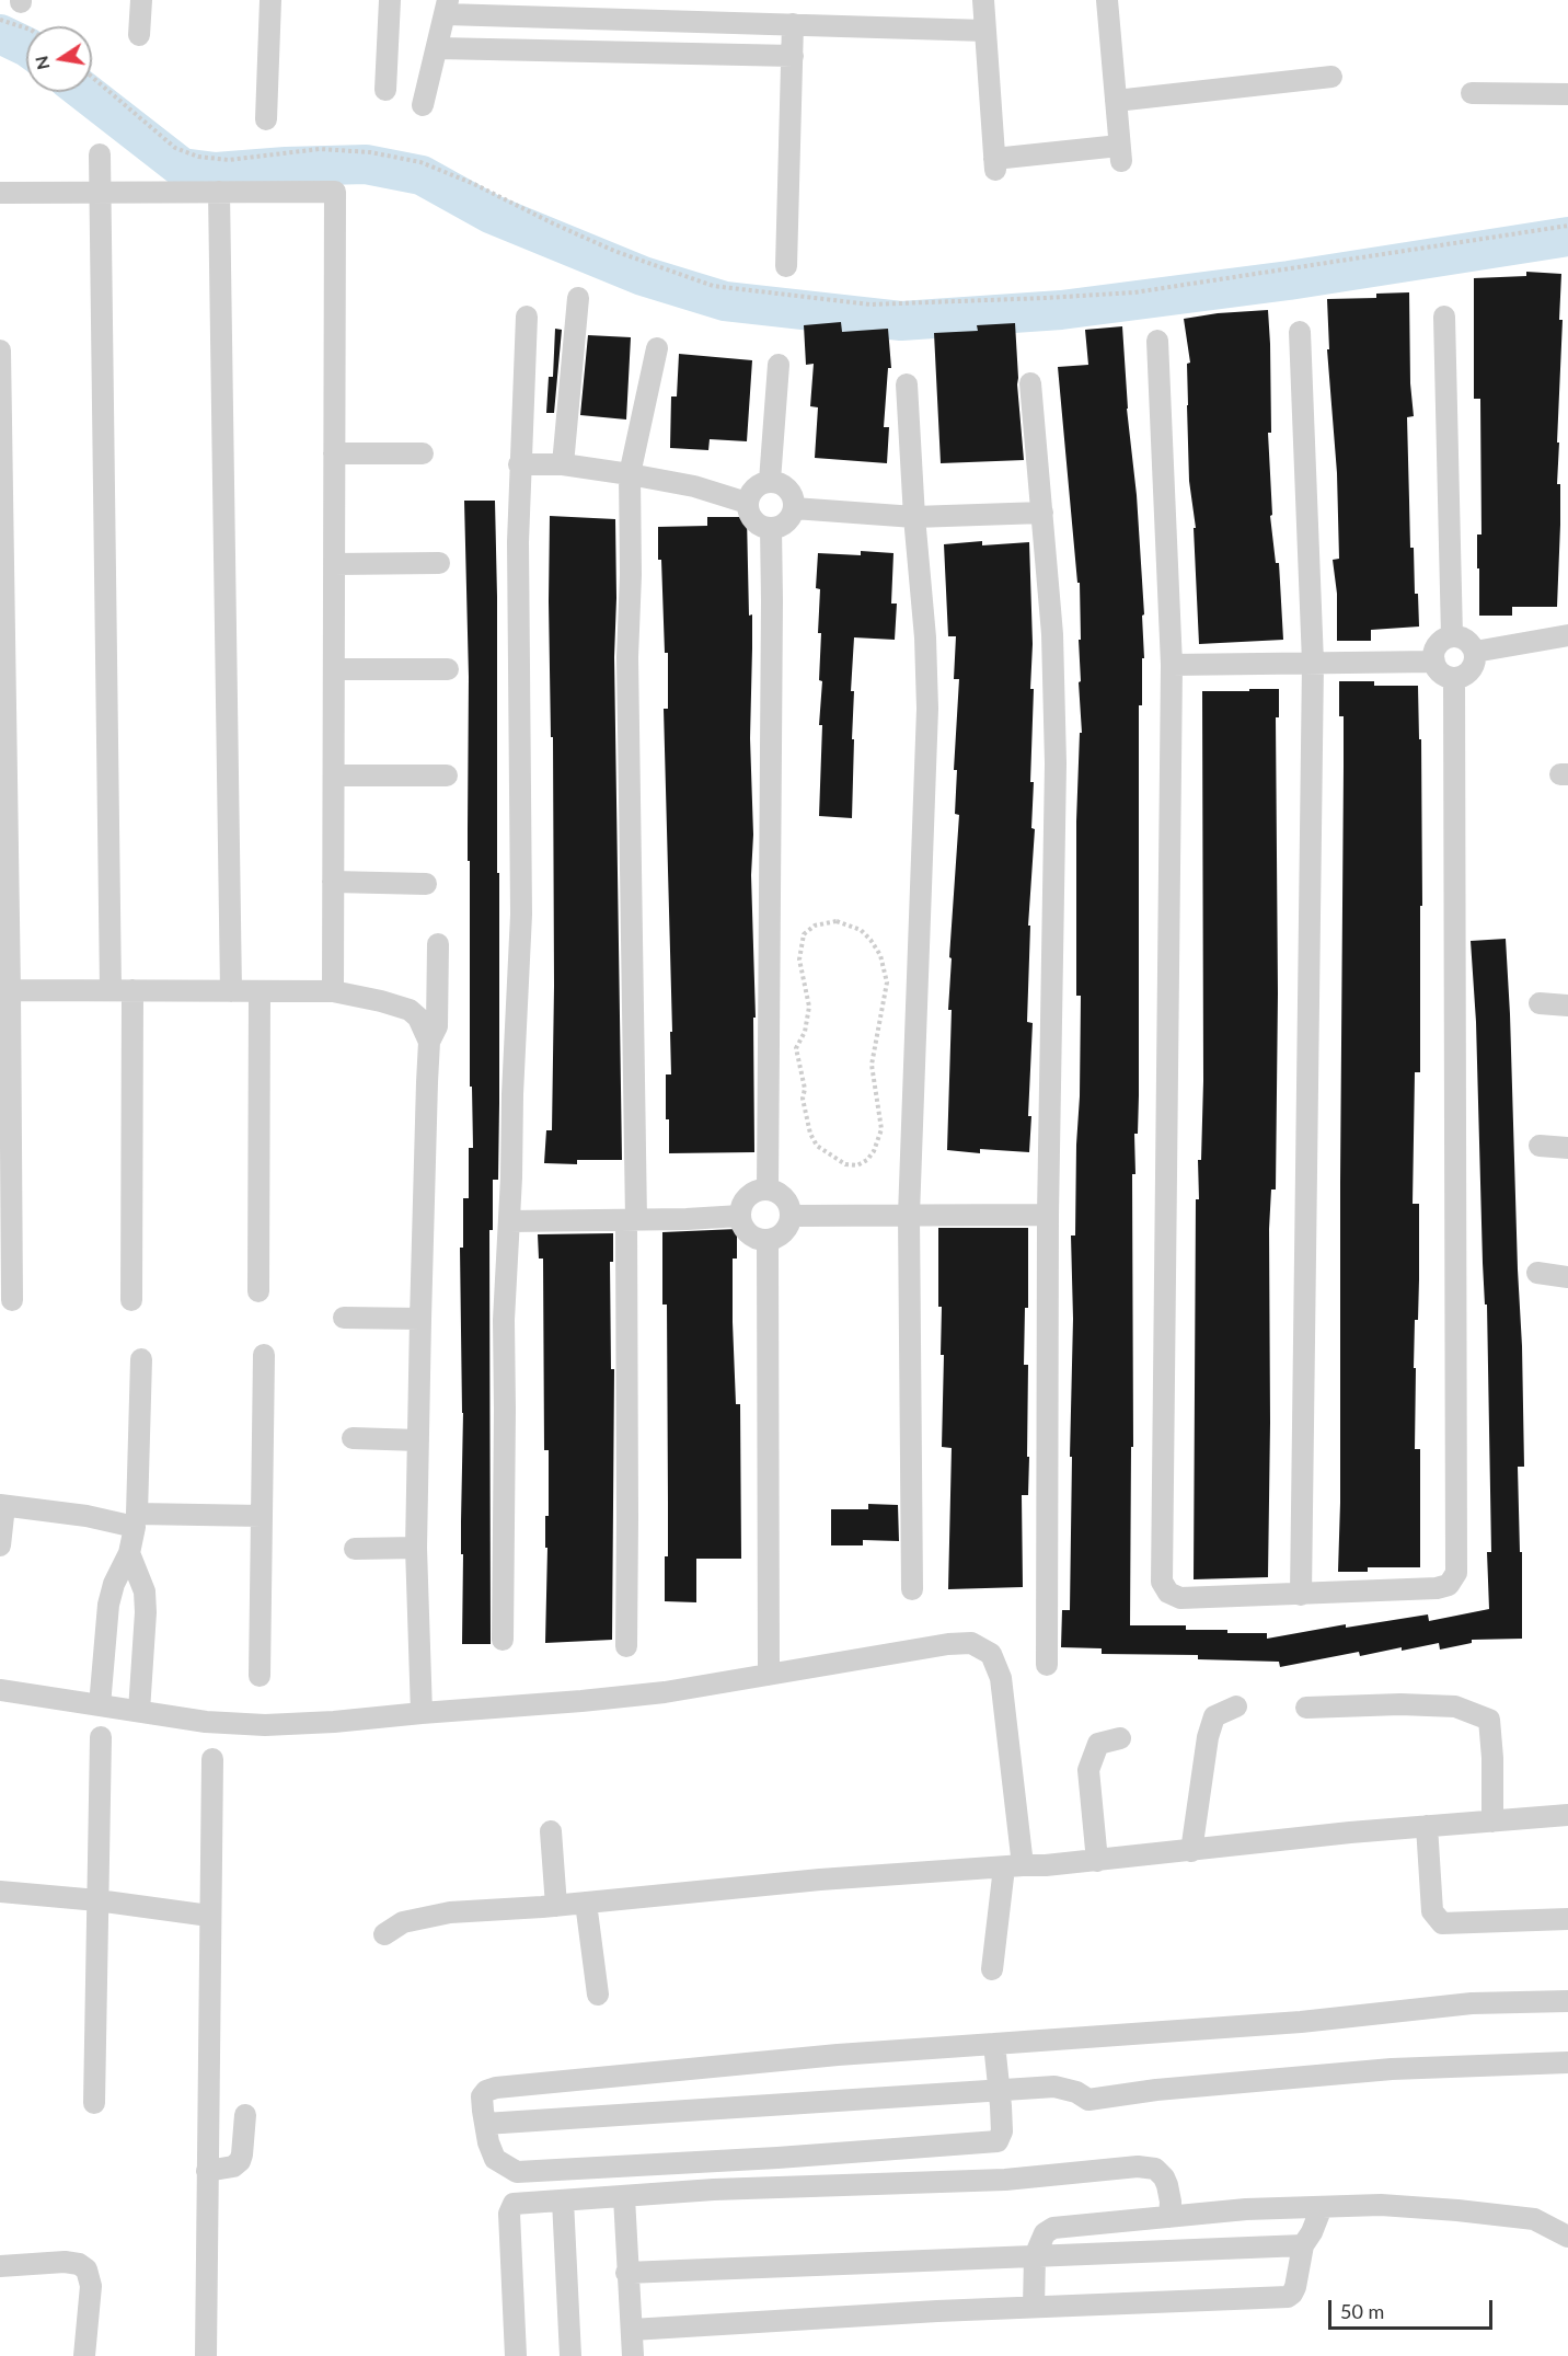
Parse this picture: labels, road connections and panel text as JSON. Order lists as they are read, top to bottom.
{
  "scale_bar": "50 m",
  "north": "left"
}
